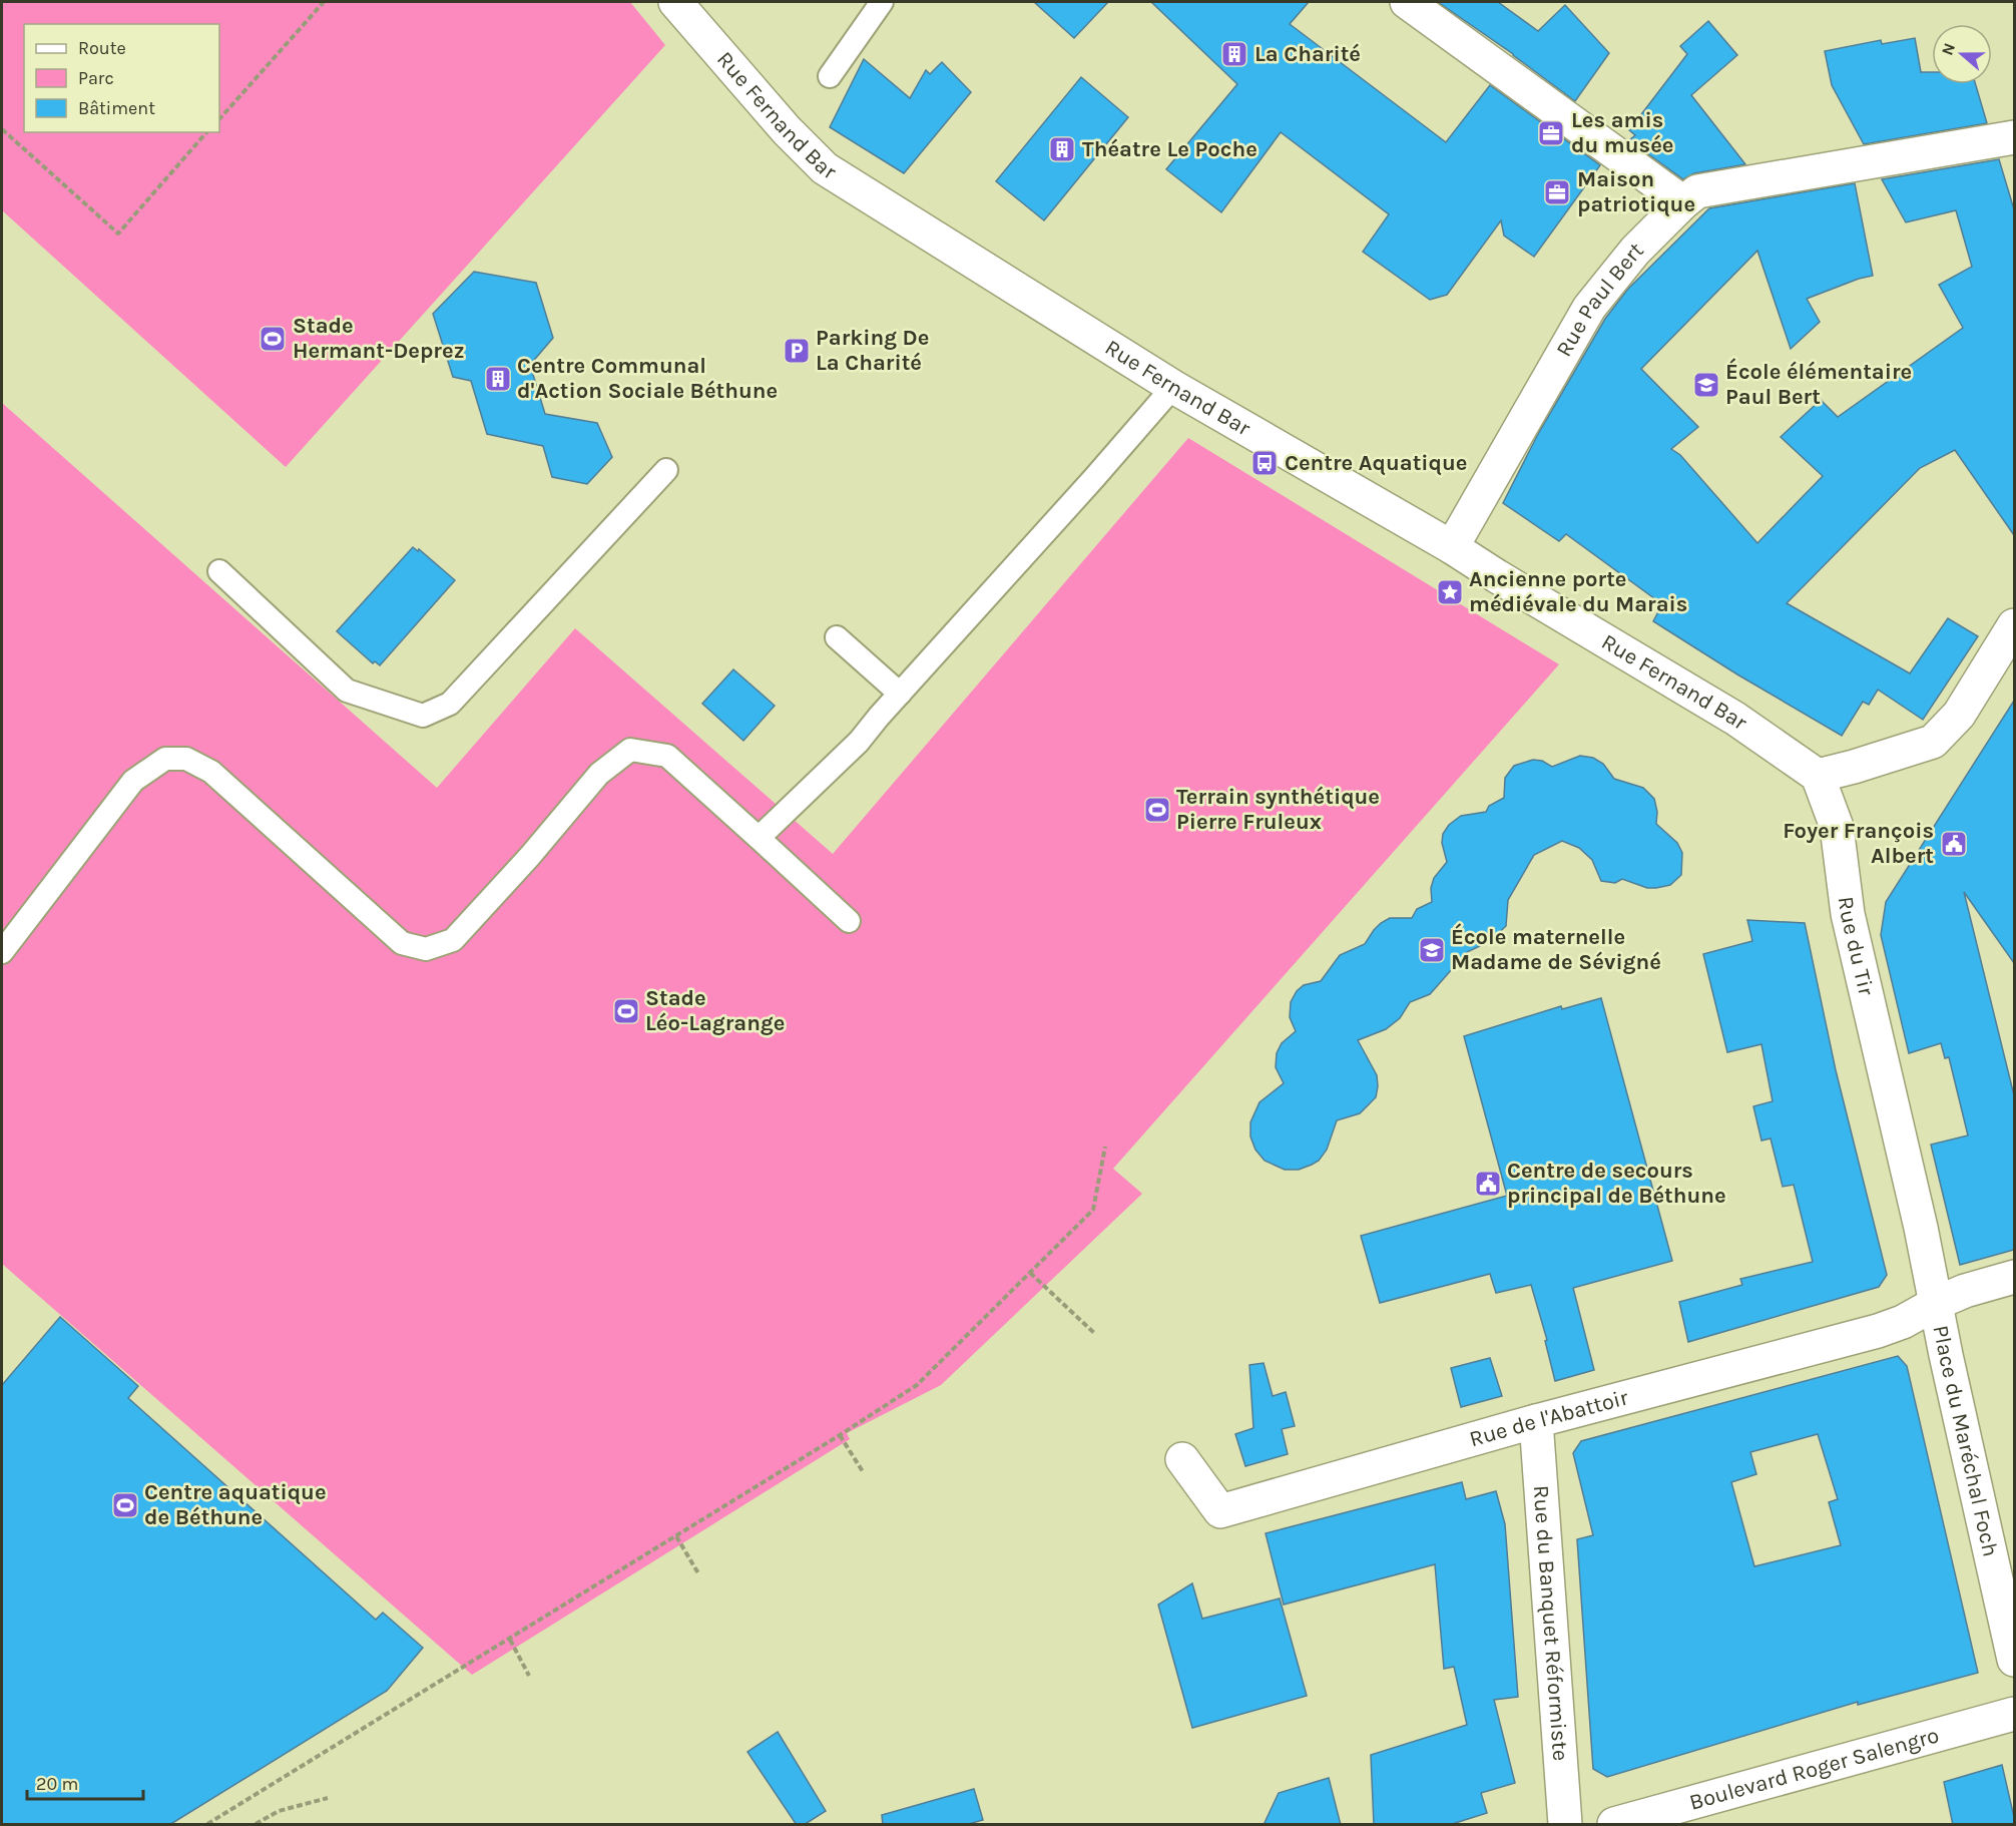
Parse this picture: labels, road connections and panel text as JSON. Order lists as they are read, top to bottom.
{
  "streets": {
    "street": [
      "Rue Fernand Bar",
      "Rue Paul Bert",
      "Rue du Tir",
      "Rue de l'Abattoir",
      "Place du Maréchal Foch",
      "Rue du Banquet Réformiste",
      "Boulevard Roger Salengro"
    ]
  },
  "crossings": [
    ["Rue Fernand Bar", "Rue Paul Bert"],
    ["Rue Fernand Bar", "Rue du Tir"],
    ["Rue du Tir", "Rue de l'Abattoir"],
    ["Rue du Tir", "Place du Maréchal Foch"],
    ["Rue de l'Abattoir", "Place du Maréchal Foch"],
    ["Rue de l'Abattoir", "Rue du Banquet Réformiste"]
  ],
  "places": {
    "building": ["La Charité", "Théatre Le Poche", "Centre Communal d'Action Sociale Béthune"],
    "office": ["Les amis du musée", "Maison patriotique"],
    "sports": [
      "Stade Hermant-Deprez",
      "Terrain synthétique Pierre Fruleux",
      "Stade Léo-Lagrange",
      "Centre aquatique de Béthune"
    ],
    "parking": ["Parking De La Charité"],
    "school or university": ["École élémentaire Paul Bert", "École maternelle Madame de Sévigné"],
    "bus stop": ["Centre Aquatique"],
    "place": ["Ancienne porte médiévale du Marais"],
    "public building": ["Foyer François Albert", "Centre de secours principal de Béthune"]
  },
  "legend": ["Route", "Parc", "Bâtiment"],
  "scale_bar": "20 m",
  "north": "left"
}
